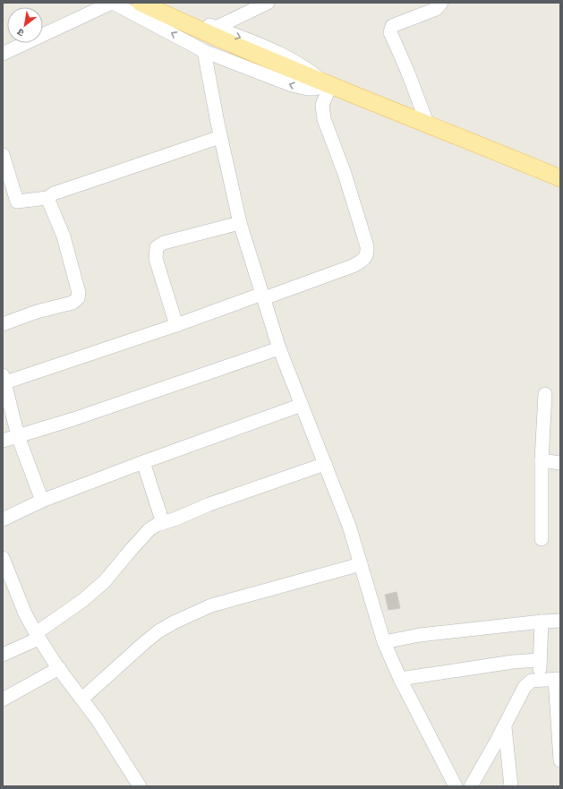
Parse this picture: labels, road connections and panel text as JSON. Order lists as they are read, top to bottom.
{
  "north": "bottom left"
}
